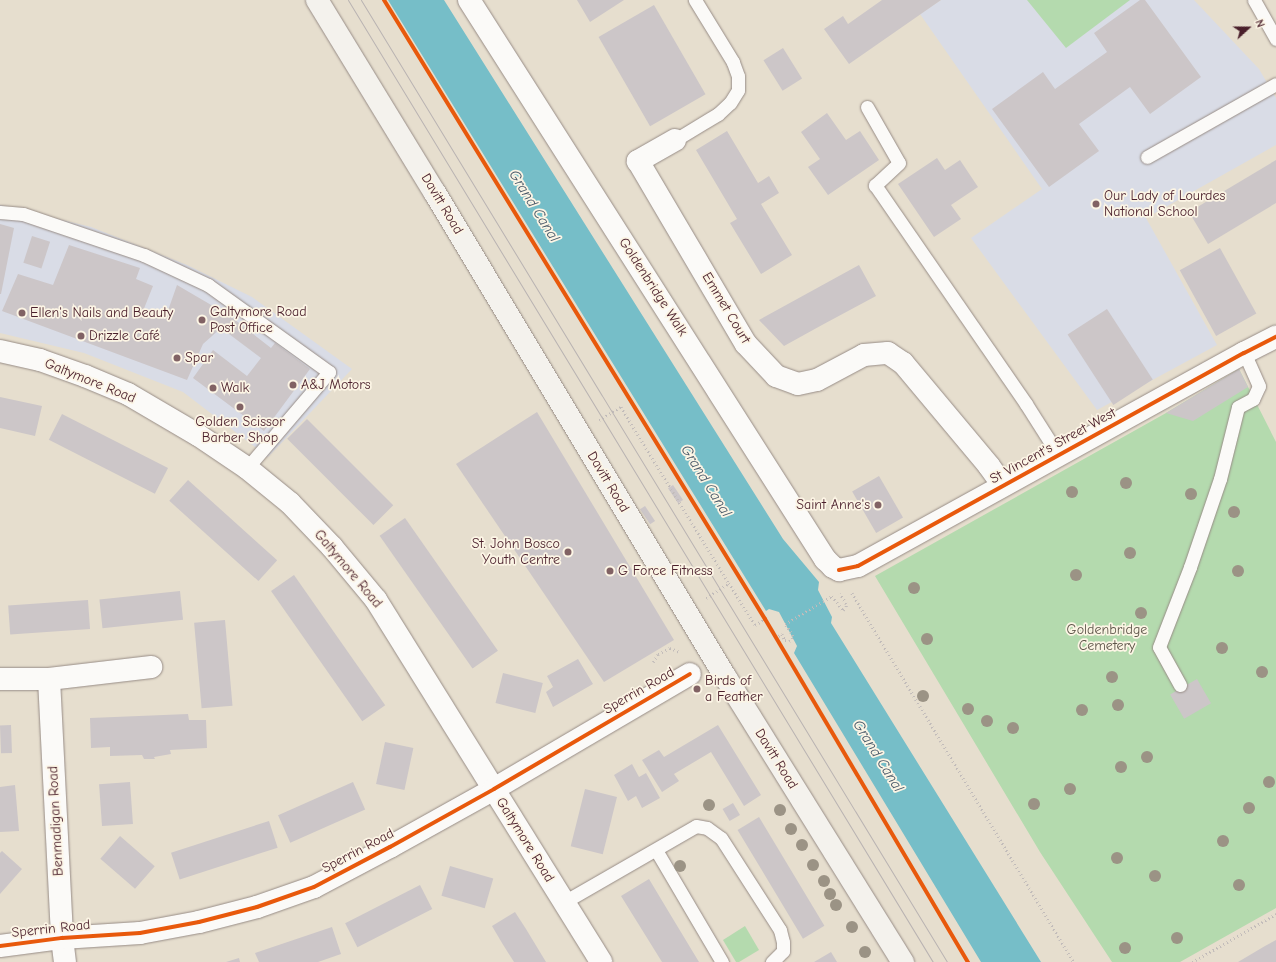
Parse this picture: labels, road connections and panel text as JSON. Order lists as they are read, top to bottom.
{
  "streets": {
    "main road": ["Davitt Road"],
    "street": [
      "Goldenbridge Walk",
      "Emmet Court",
      "Galtymore Road",
      "St Vincent's Street West",
      "Sperrin Road",
      "Benmadigan Road"
    ]
  },
  "crossings": [
    ["Goldenbridge Walk", "St Vincent's Street West"],
    ["Emmet Court", "St Vincent's Street West"],
    ["Galtymore Road", "Sperrin Road"],
    ["Sperrin Road", "Benmadigan Road"]
  ],
  "water": ["Grand Canal"],
  "parks": ["Goldenbridge Cemetery"],
  "places": [
    "Our Lady of Lourdes National School",
    "Ellen's Nails and Beauty",
    "Galtymore Road Post Office",
    "Drizzle Café",
    "Spar",
    "A&J Motors",
    "Walk",
    "Golden Scissor Barber Shop",
    "Saint Anne's",
    "St. John Bosco Youth Centre",
    "G Force Fitness",
    "Birds of a Feather"
  ],
  "north": "right"
}
